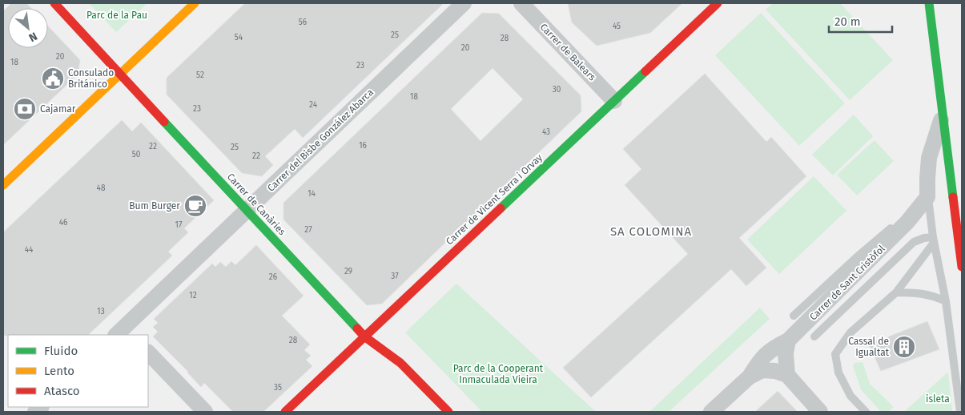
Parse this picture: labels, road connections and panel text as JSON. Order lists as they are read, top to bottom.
{
  "streets": {
    "street": [
      "Carrer de Balears",
      "Carrer del Bisbe González Abarca",
      "Carrer de Vicent Serra i Orvay",
      "Carrer de Canàries",
      "Carrer de Sant Cristòfol"
    ]
  },
  "crossings": [
    ["Carrer de Balears", "Carrer de Vicent Serra i Orvay"],
    ["Carrer del Bisbe González Abarca", "Carrer de Canàries"],
    ["Carrer de Vicent Serra i Orvay", "Carrer de Canàries"]
  ],
  "districts": ["SA COLOMINA"],
  "parks": ["Parc de la Pau", "Parc de la Cooperant Inmaculada Vieira", "isleta"],
  "places": {
    "public building": ["Consulado Británico"],
    "bank": ["Cajamar"],
    "cafe": ["Bum Burger"],
    "building": ["Cassal de Igualtat"]
  },
  "house_numbers": [
    "56",
    "45",
    "25",
    "54",
    "28",
    "20",
    "20",
    "18",
    "23",
    "52",
    "30",
    "18",
    "24",
    "23",
    "43",
    "16",
    "22",
    "25",
    "50",
    "22",
    "48",
    "14",
    "46",
    "17",
    "27",
    "44",
    "29",
    "37",
    "26",
    "12",
    "13",
    "28",
    "35"
  ],
  "legend": ["Fluido", "Lento", "Atasco"],
  "scale_bar": "20 m",
  "north": "bottom right"
}
